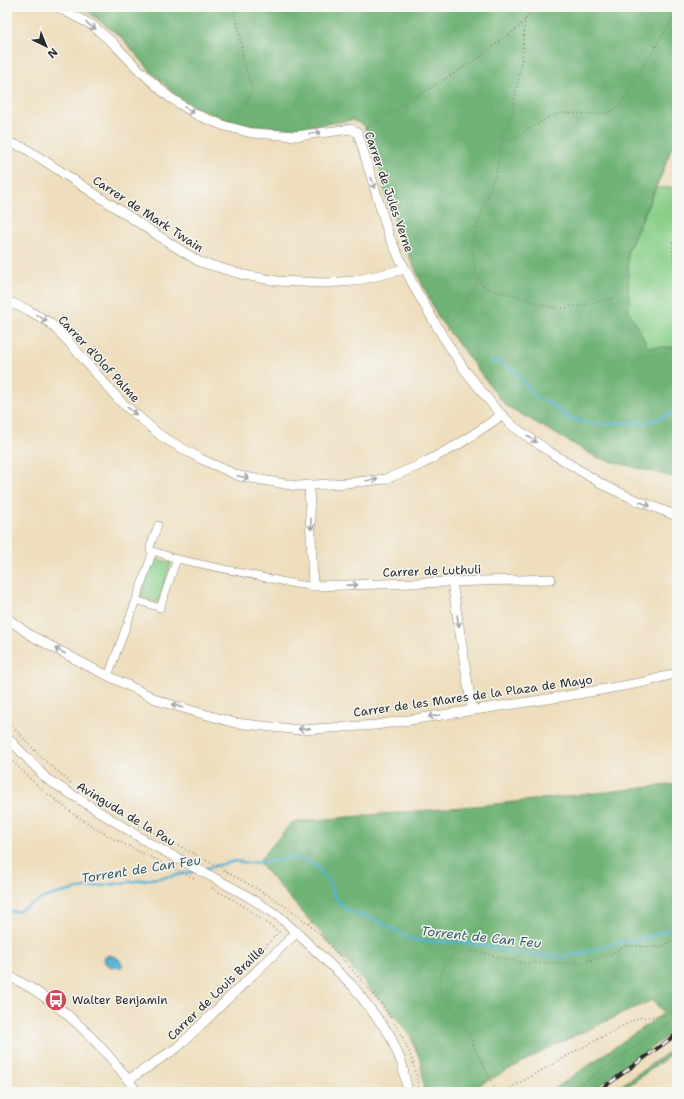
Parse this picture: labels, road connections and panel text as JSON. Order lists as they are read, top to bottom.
{
  "streets": {
    "street": [
      "Carrer de Jules Verne",
      "Carrer de Mark Twain",
      "Carrer d'Olof Palme",
      "Carrer de Luthuli",
      "Carrer de les Mares de la Plaza de Mayo",
      "Avinguda de la Pau",
      "Carrer de Louis Braille"
    ]
  },
  "crossings": [
    ["Carrer de Jules Verne", "Carrer de Mark Twain"],
    ["Carrer de Jules Verne", "Carrer d'Olof Palme"],
    ["Avinguda de la Pau", "Carrer de Louis Braille"]
  ],
  "one_way": [
    "Carrer de Jules Verne",
    "Carrer d'Olof Palme",
    "Carrer de Luthuli",
    "Carrer de les Mares de la Plaza de Mayo"
  ],
  "water": ["Torrent de Can Feu"],
  "places": {
    "bus stop": ["Walter Benjamin"]
  },
  "north": "bottom right"
}
